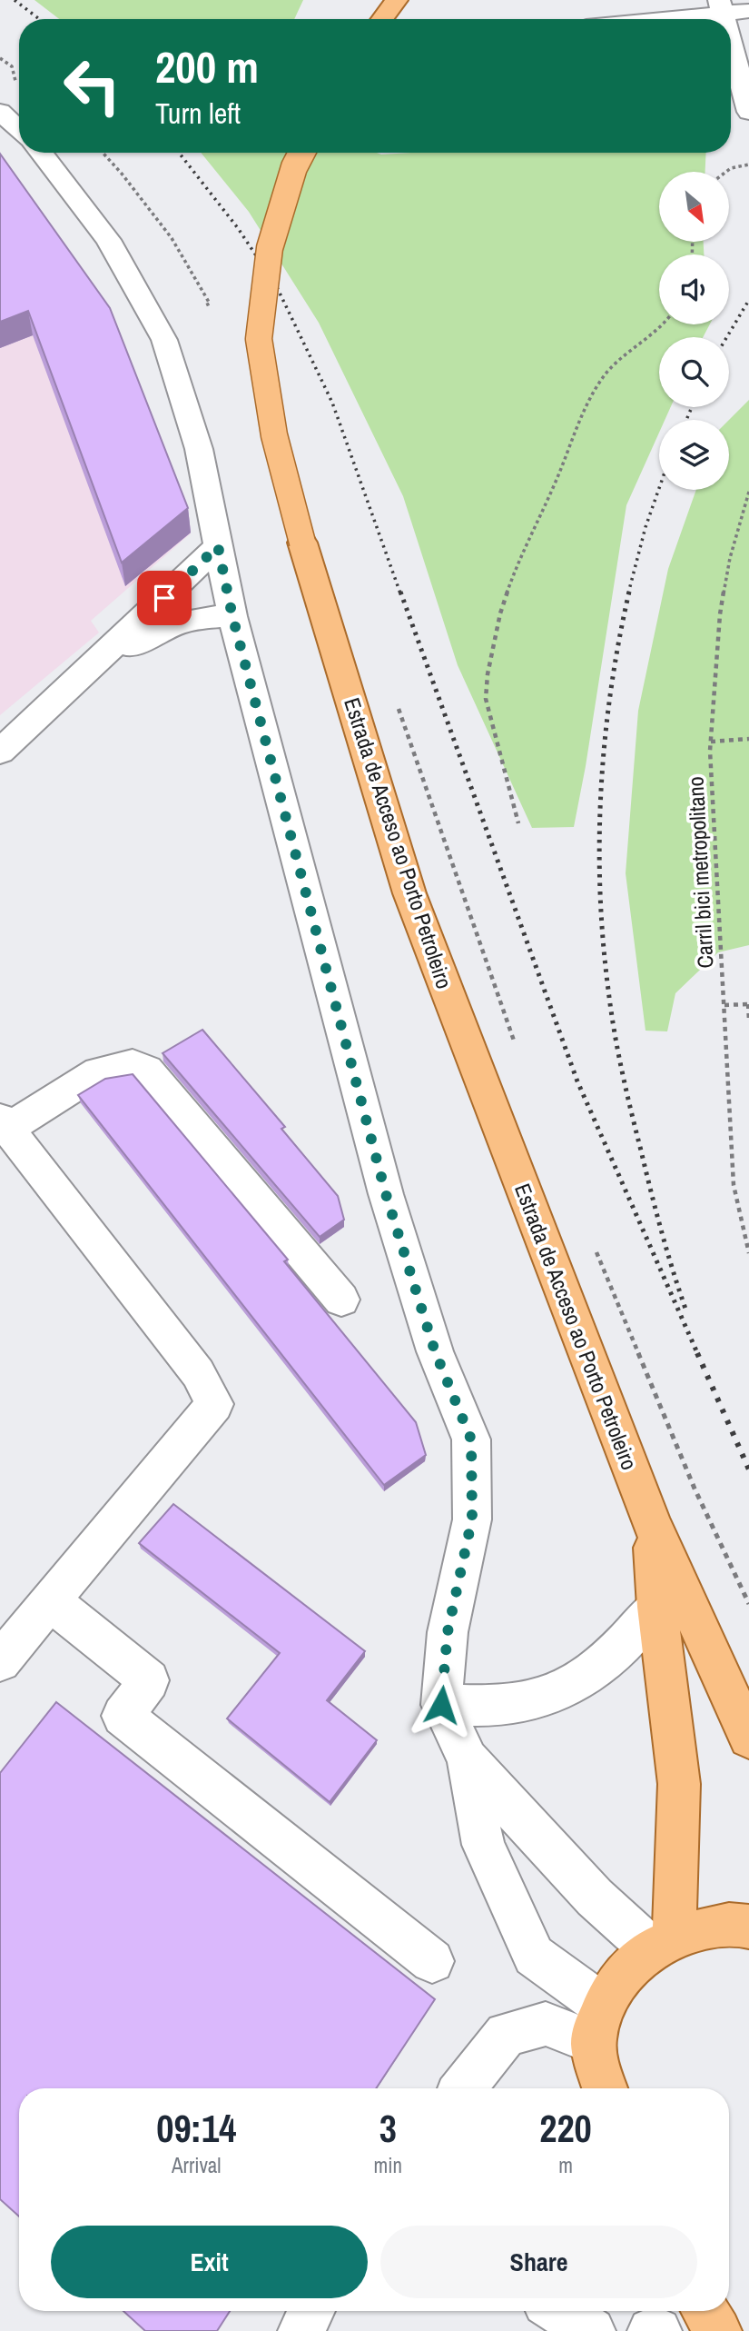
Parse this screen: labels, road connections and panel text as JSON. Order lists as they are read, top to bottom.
{
  "streets": {
    "main road": ["Estrada de Acceso ao Porto Petroleiro"],
    "path": ["Carril bici metropolitano"]
  },
  "north": "bottom right",
  "page": {
    "turn": ["200 m", "Turn left"],
    "eta": [
      "09:14",
      "Arrival",
      "3",
      "min",
      "220",
      "m"
    ],
    "buttons": ["Exit", "Share"]
  }
}
